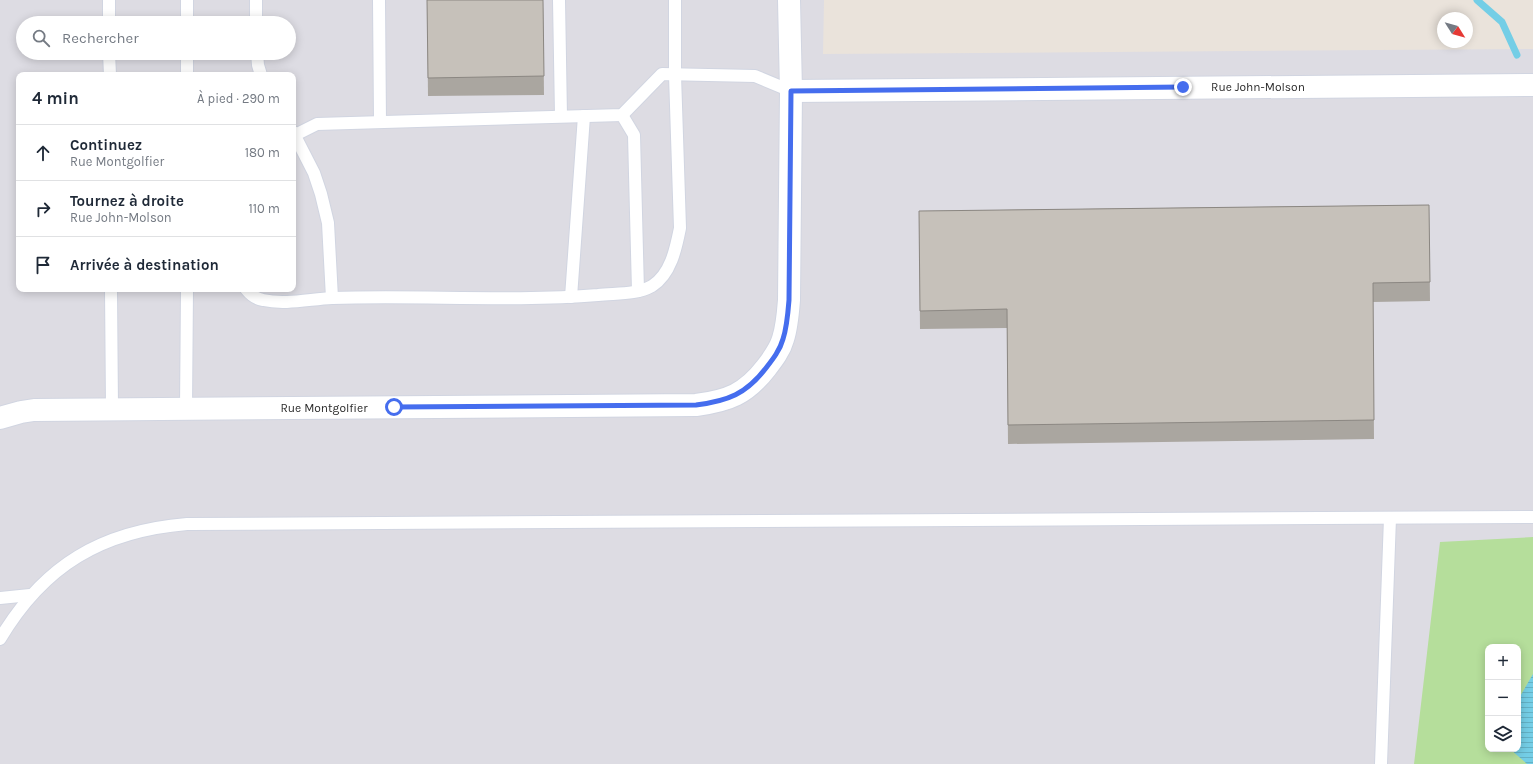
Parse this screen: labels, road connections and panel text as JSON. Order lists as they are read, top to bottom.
{
  "streets": {
    "street": ["Rue John-Molson", "Rue Montgolfier"]
  },
  "crossings": [
    ["Rue John-Molson", "Rue Montgolfier"]
  ],
  "north": "bottom right",
  "page": {
    "search": "Rechercher",
    "heading": ["4 min", "À pied · 290 m"],
    "list": [
      ["Continuez", "Rue Montgolfier", "180 m"],
      ["Tournez à droite", "Rue John-Molson", "110 m"],
      "Arrivée à destination"
    ],
    "map_buttons": ["+", "−"]
  }
}
